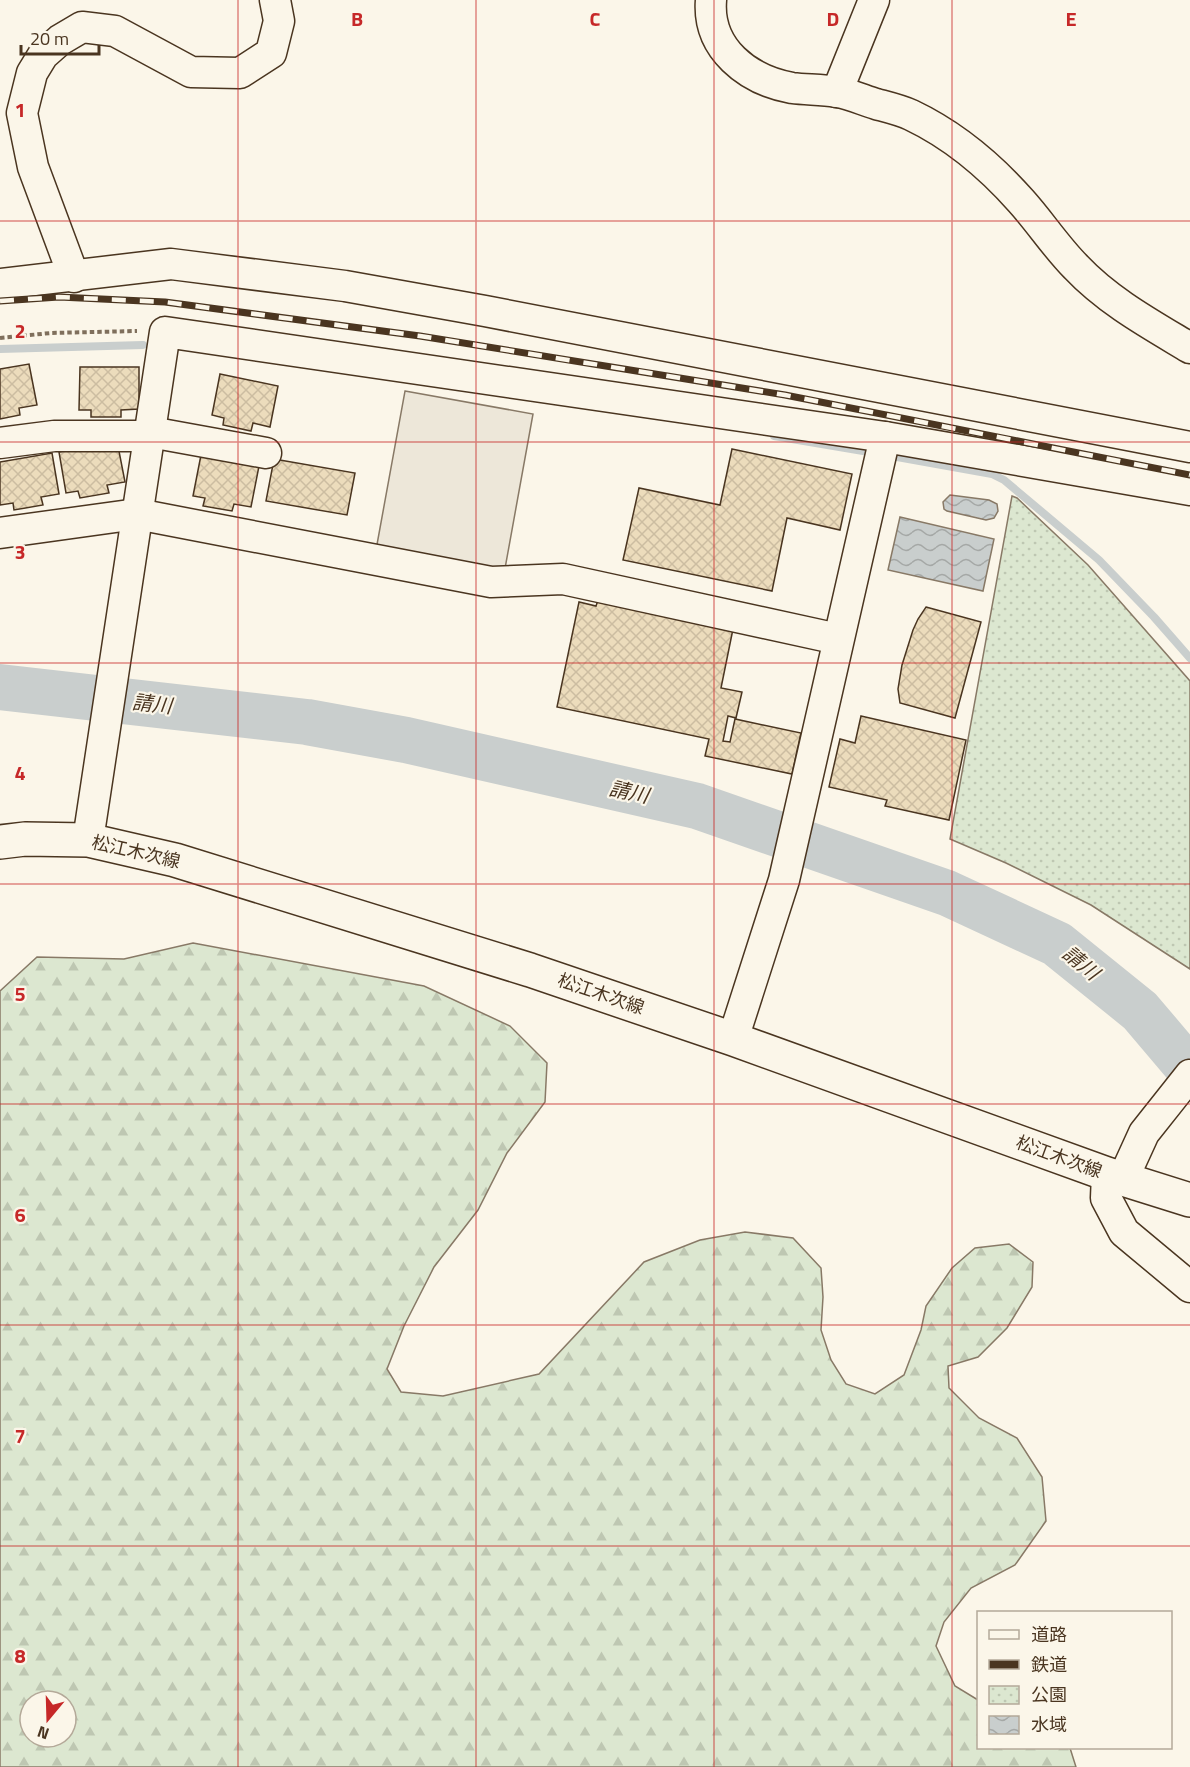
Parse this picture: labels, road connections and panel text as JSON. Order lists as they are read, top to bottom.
{
  "streets": {
    "main road": ["松江木次線"]
  },
  "water": ["請川"],
  "legend": [
    "道路",
    "鉄道",
    "公園",
    "水域"
  ],
  "scale_bar": "20 m",
  "north": "bottom",
  "grid": {
    "columns": [
      "B",
      "C",
      "D",
      "E"
    ],
    "rows": [
      "1",
      "2",
      "3",
      "4",
      "5",
      "6",
      "7",
      "8"
    ]
  }
}
